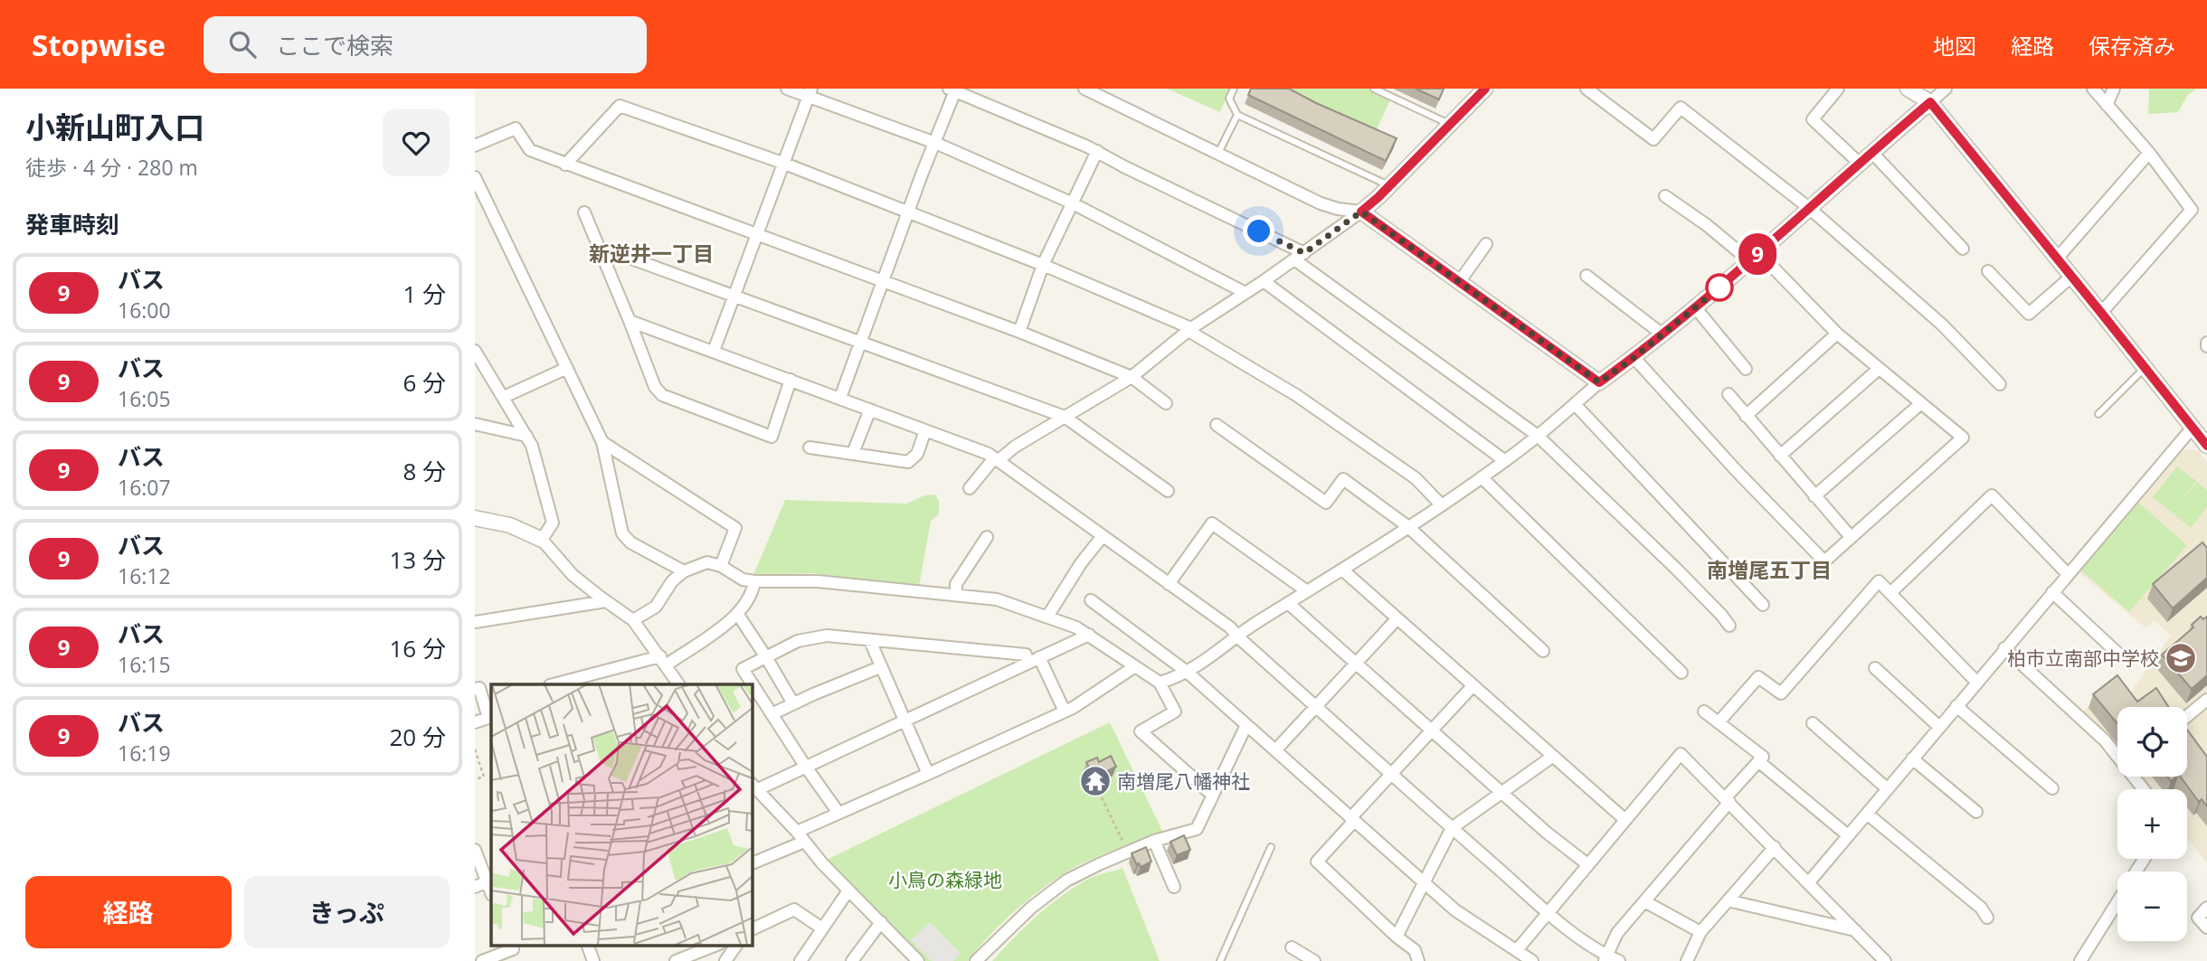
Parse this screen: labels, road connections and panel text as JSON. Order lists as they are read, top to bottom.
{
  "districts": ["新逆井一丁目", "南増尾五丁目"],
  "parks": ["小鳥の森緑地"],
  "places": {
    "school or university": ["柏市立南部中学校"],
    "temple": ["南増尾八幡神社"]
  },
  "lines": ["bus line 9"],
  "page": {
    "header": "Stopwise",
    "search": "ここで検索",
    "nav": ["地図", "経路", "保存済み"],
    "heading": [
      ["小新山町入口", "徒歩 · 4 分 · 280 m"],
      "発車時刻"
    ],
    "on_map": "9",
    "list": [
      {
        "mark": "9",
        "name": "バス",
        "note": "16:00",
        "value": "1 分"
      },
      {
        "mark": "9",
        "name": "バス",
        "note": "16:05",
        "value": "6 分"
      },
      {
        "mark": "9",
        "name": "バス",
        "note": "16:07",
        "value": "8 分"
      },
      {
        "mark": "9",
        "name": "バス",
        "note": "16:12",
        "value": "13 分"
      },
      {
        "mark": "9",
        "name": "バス",
        "note": "16:15",
        "value": "16 分"
      },
      {
        "mark": "9",
        "name": "バス",
        "note": "16:19",
        "value": "20 分"
      }
    ],
    "map_buttons": ["+", "−"],
    "buttons": ["経路", "きっぷ"]
  }
}
